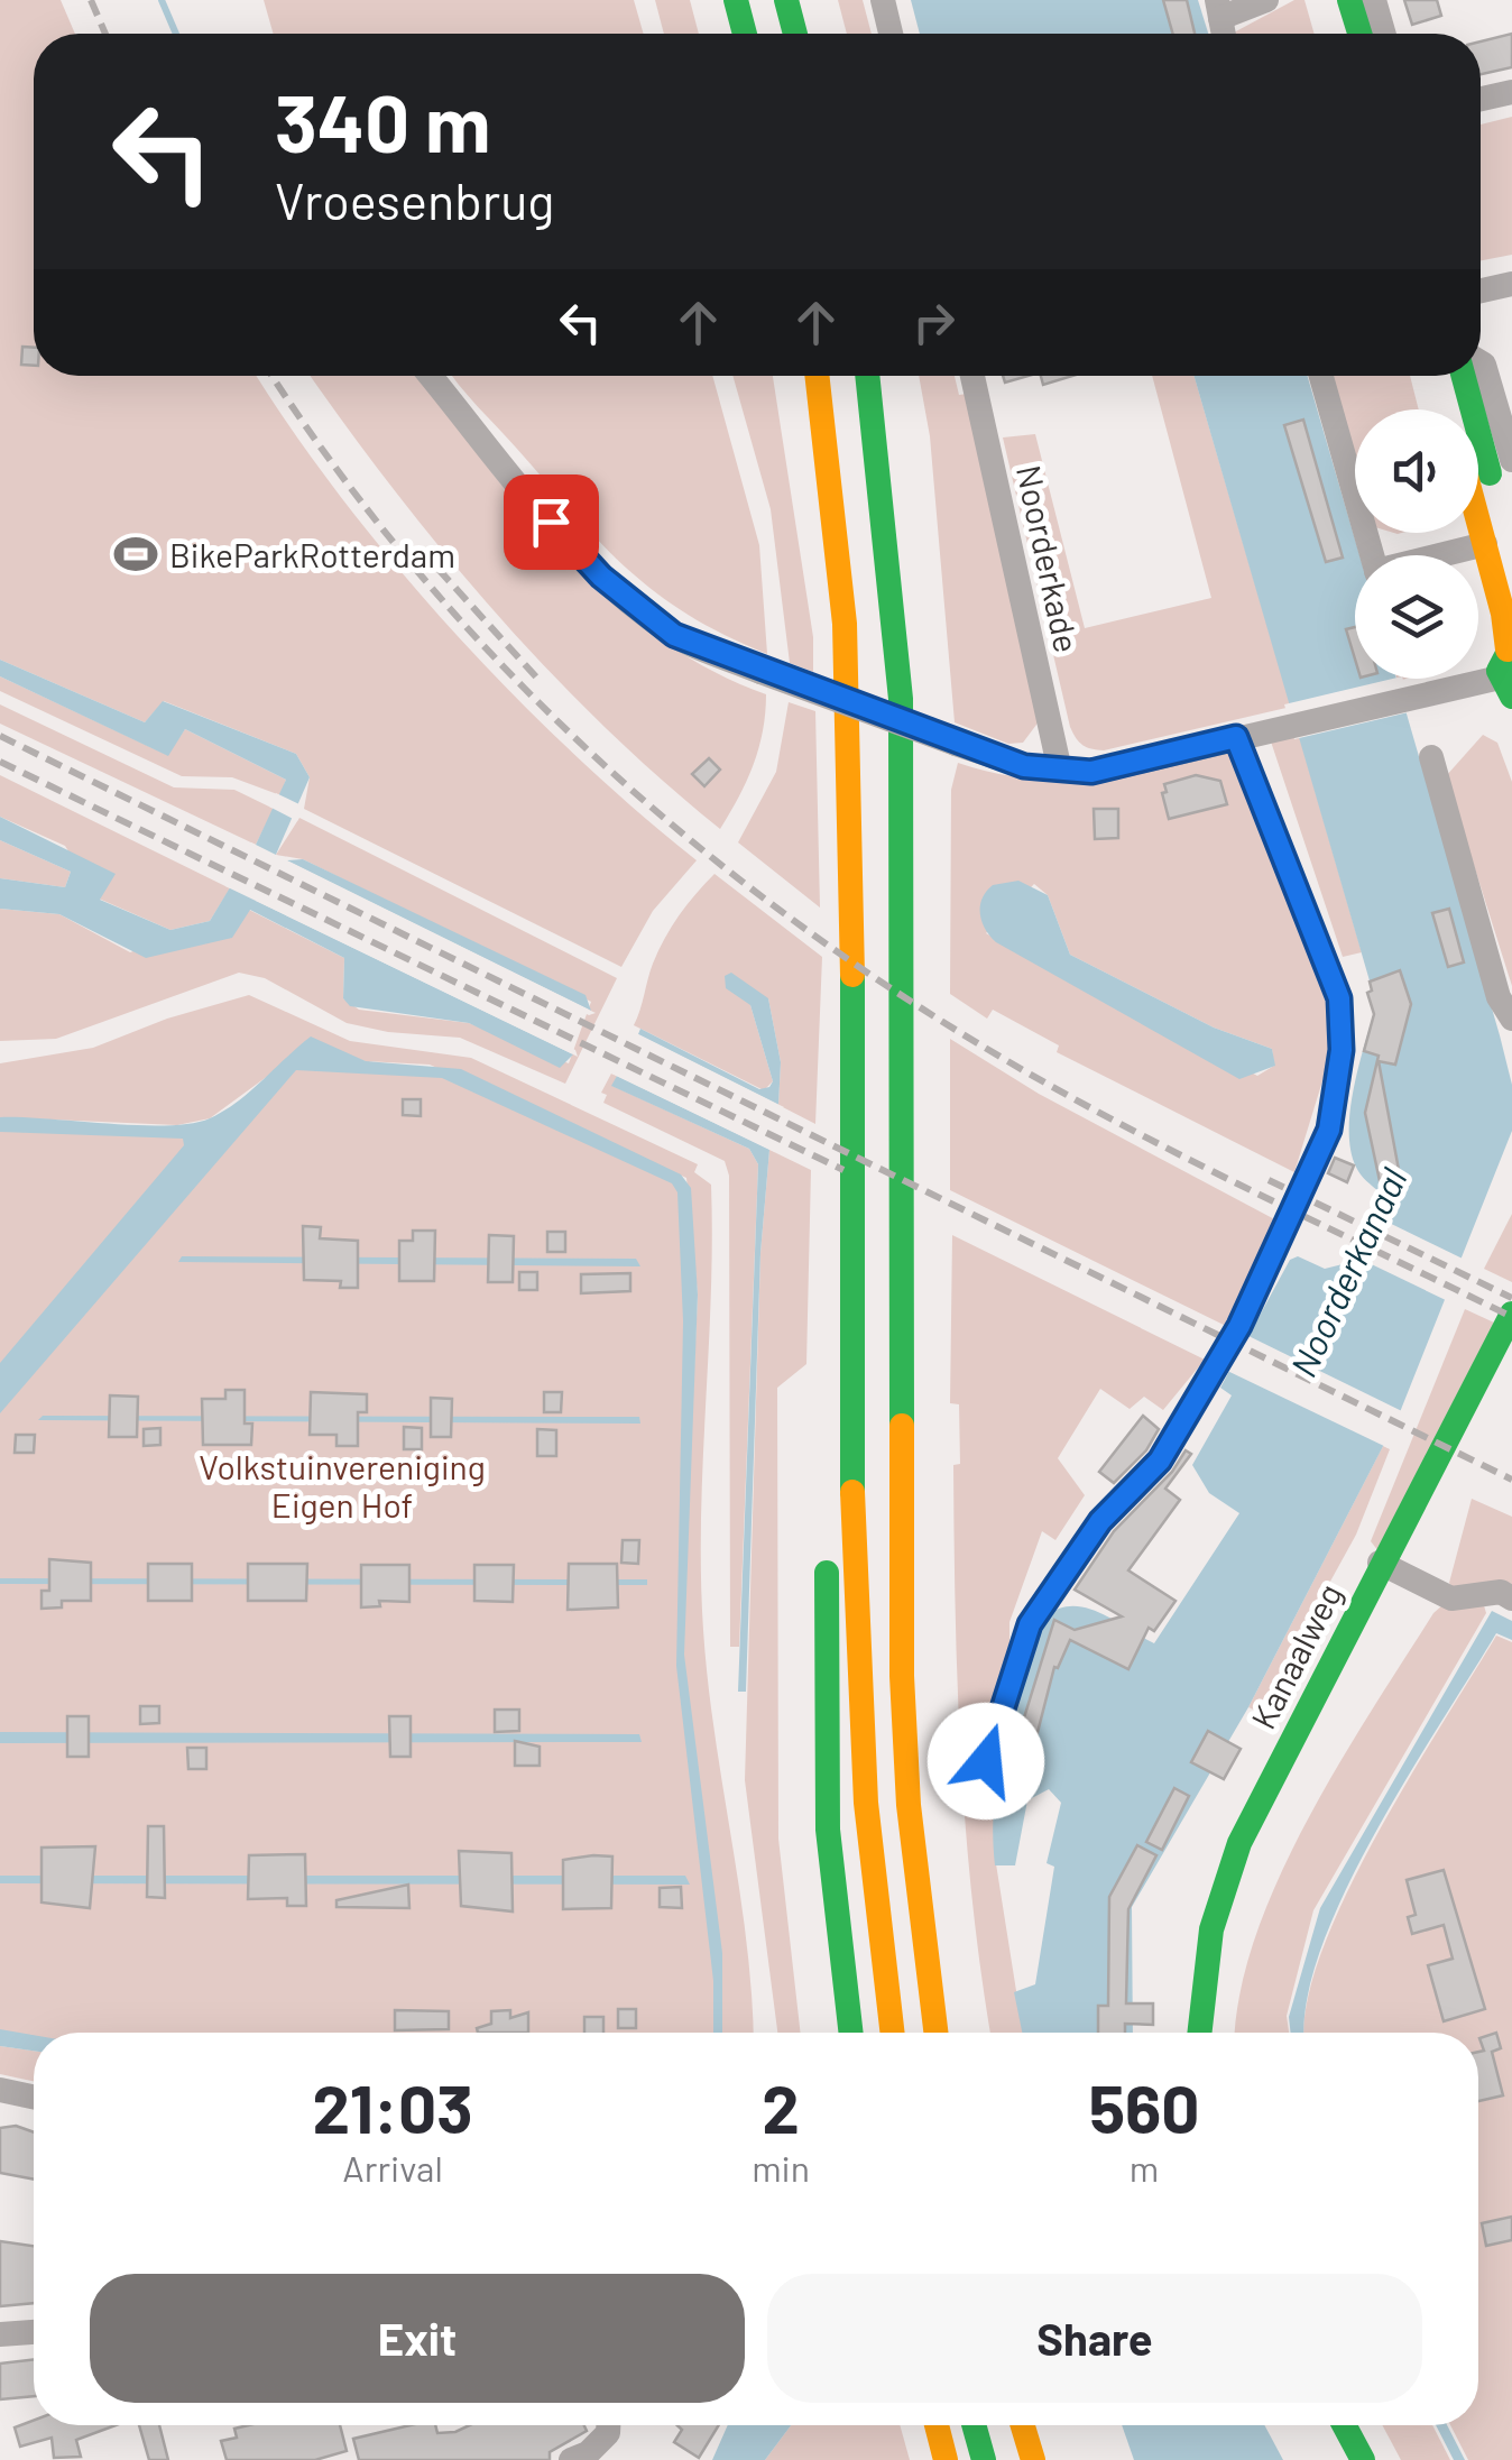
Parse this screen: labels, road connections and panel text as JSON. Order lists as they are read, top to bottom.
{
  "streets": {
    "main road": ["Kanaalweg"],
    "street": ["Noorderkade"]
  },
  "water": ["Noorderkanaal"],
  "parks": ["Volkstuinvereniging Eigen Hof"],
  "places": {
    "sports": ["BikeParkRotterdam"]
  },
  "page": {
    "turn": ["340 m", "Vroesenbrug"],
    "eta": [
      "21:03",
      "Arrival",
      "2",
      "min",
      "560",
      "m"
    ],
    "buttons": ["Exit", "Share"]
  }
}
